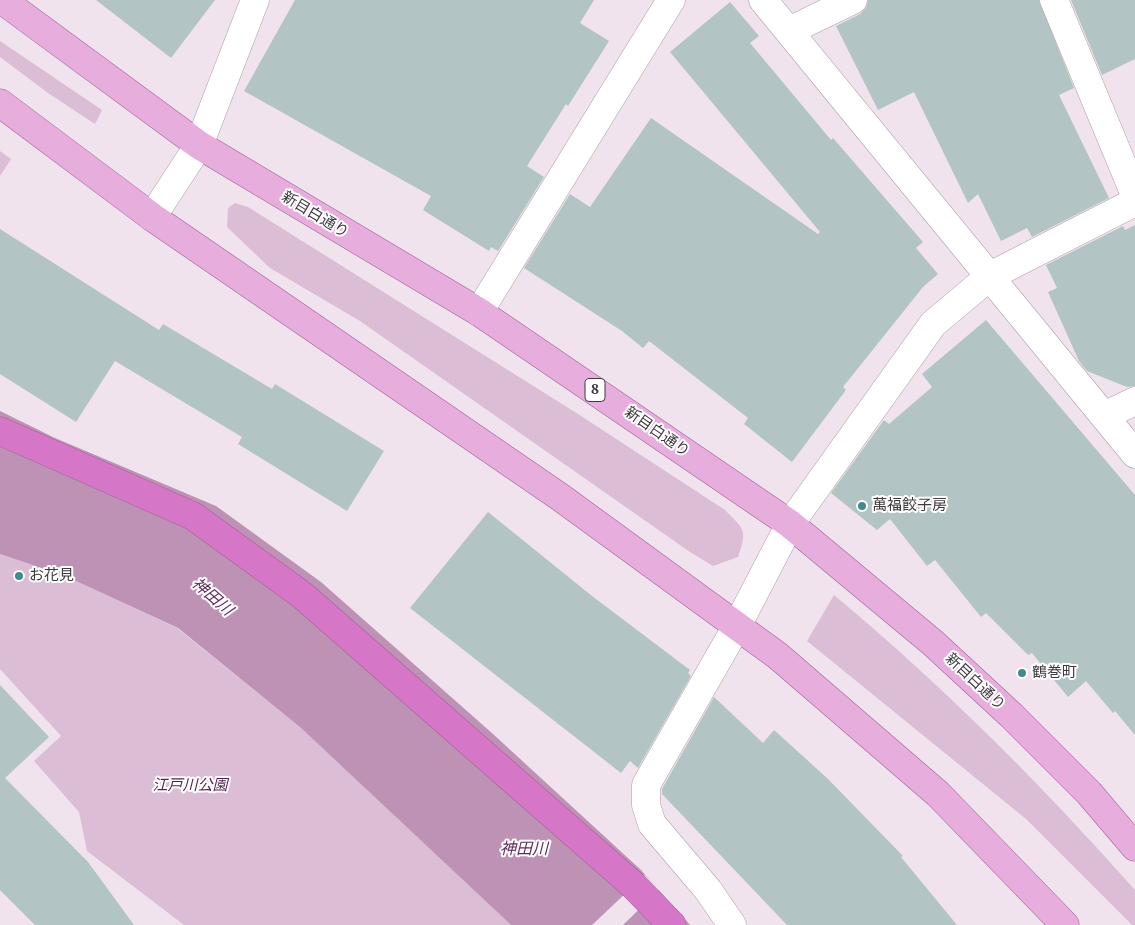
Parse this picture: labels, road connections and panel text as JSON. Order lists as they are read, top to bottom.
{
  "streets": {
    "main road": ["新目白通り", "8"]
  },
  "water": ["神田川"],
  "parks": ["江戸川公園"],
  "places": ["萬福餃子房", "お花見", "鶴巻町"]
}
